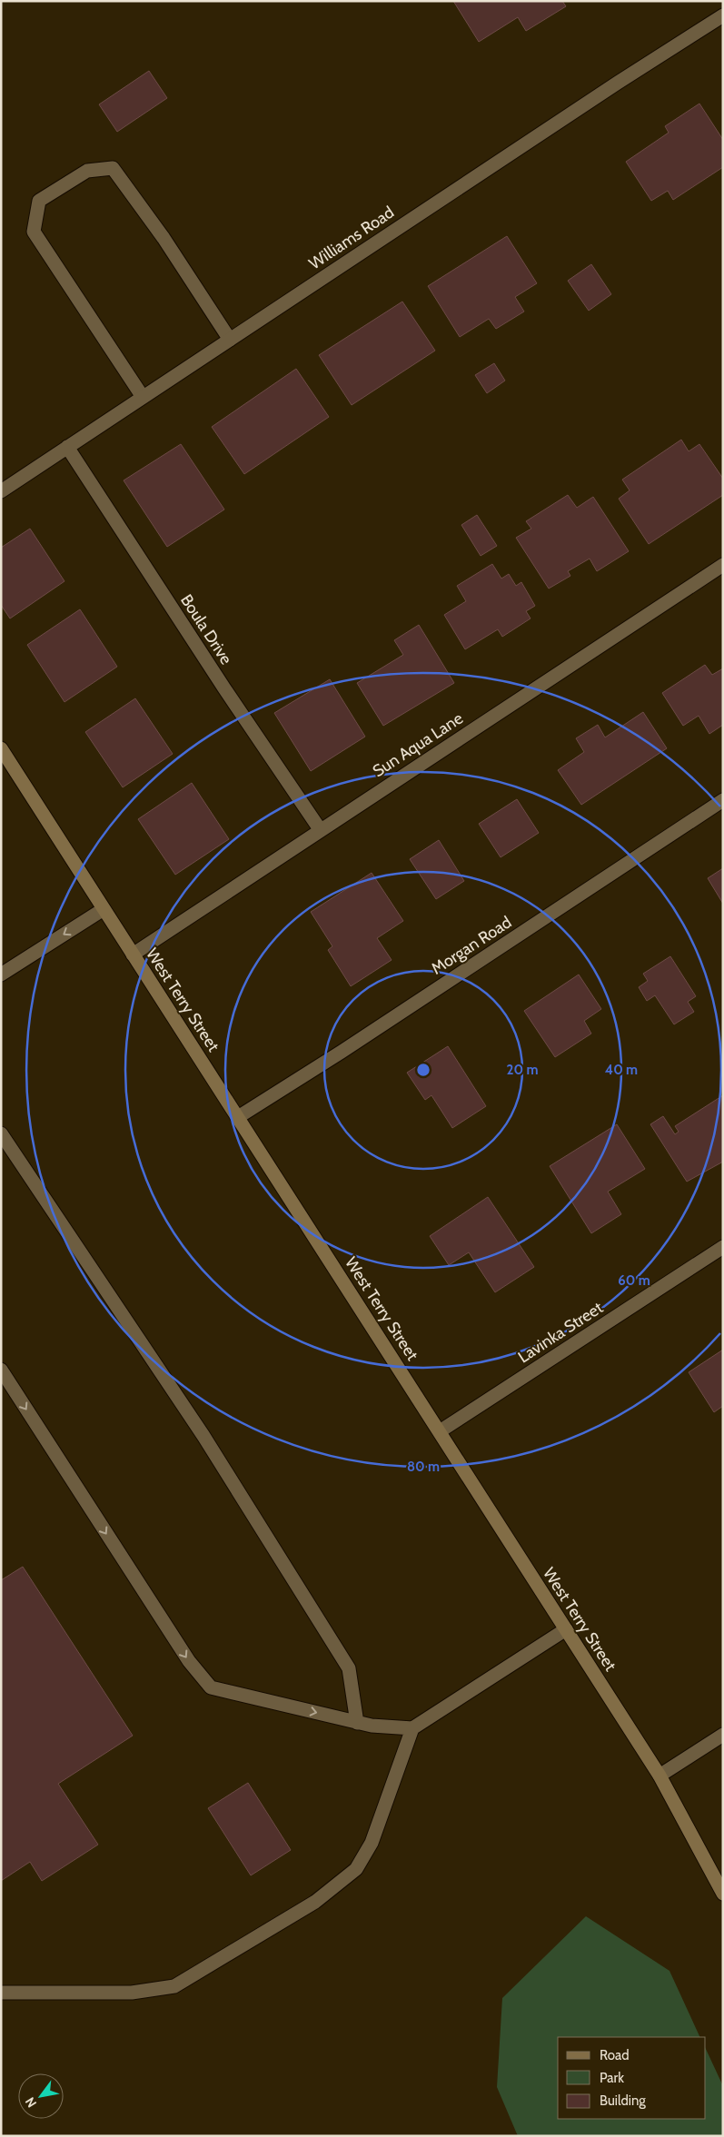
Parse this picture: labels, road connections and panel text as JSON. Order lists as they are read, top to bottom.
{
  "streets": {
    "street": [
      "Williams Road",
      "Boula Drive",
      "Sun Aqua Lane",
      "Morgan Road",
      "West Terry Street",
      "Lavinka Street"
    ]
  },
  "crossings": [
    ["Williams Road", "Boula Drive"],
    ["Boula Drive", "Sun Aqua Lane"],
    ["Sun Aqua Lane", "West Terry Street"],
    ["Morgan Road", "West Terry Street"],
    ["West Terry Street", "Lavinka Street"]
  ],
  "legend": ["Road", "Park", "Building"],
  "north": "bottom left",
  "rings": [
    "20 m",
    "40 m",
    "60 m",
    "80 m"
  ]
}
